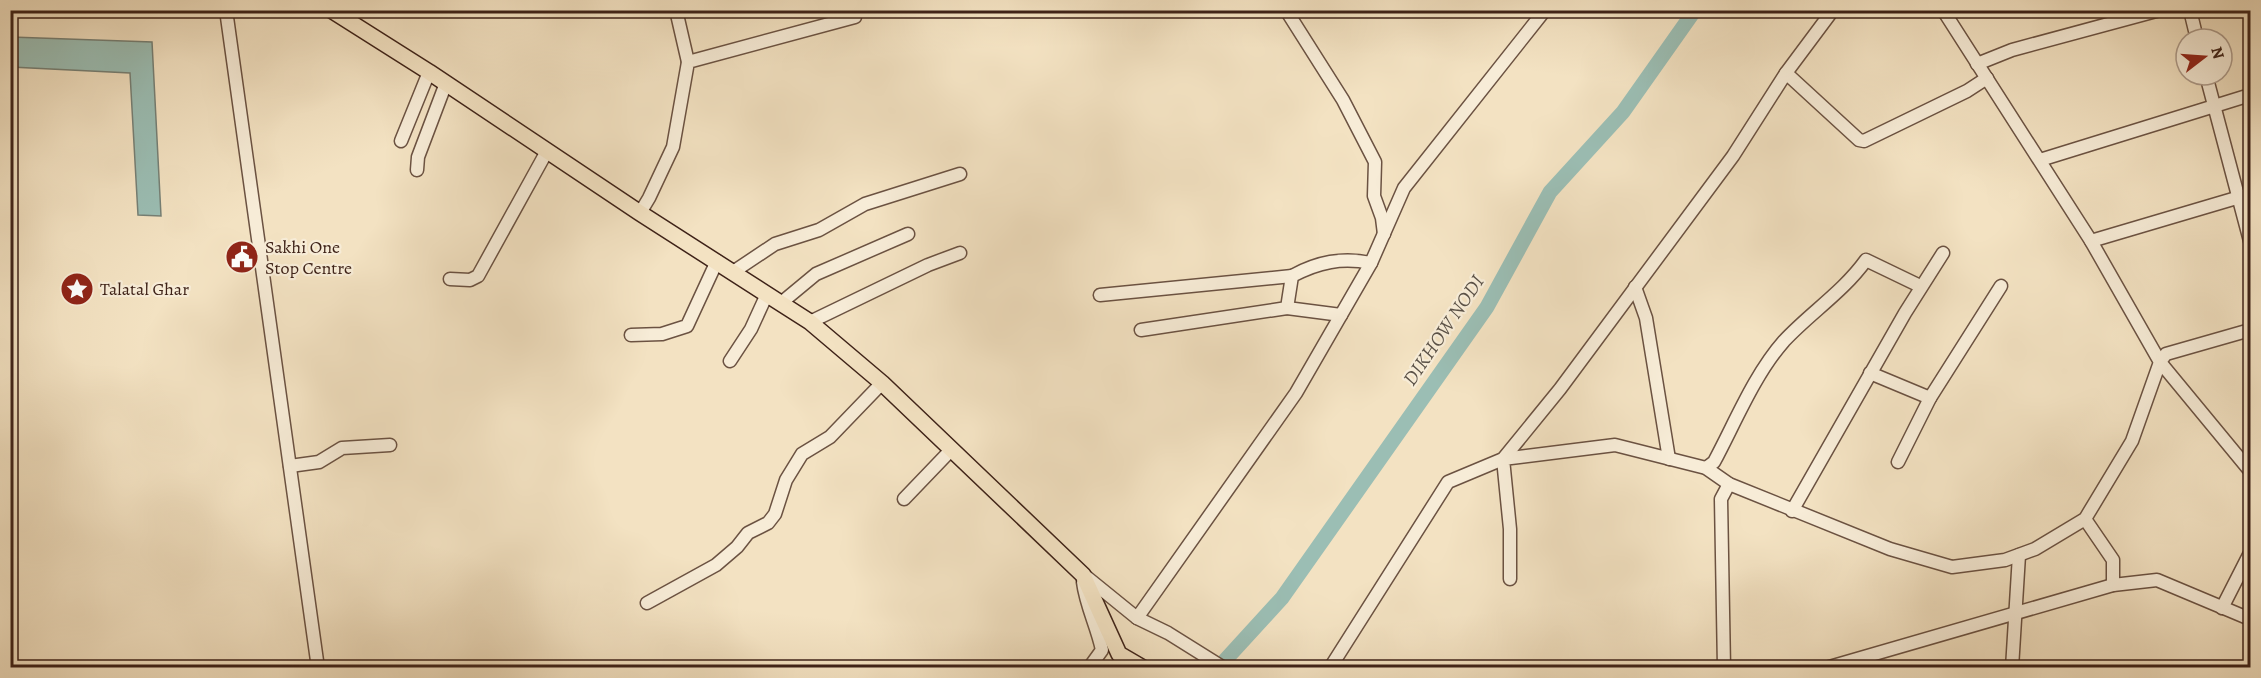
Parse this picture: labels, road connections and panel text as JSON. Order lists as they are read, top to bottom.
{
  "water": ["DIKHOW NODI"],
  "places": {
    "public building": ["Sakhi One Stop Centre"],
    "place": ["Talatal Ghar"]
  },
  "north": "right"
}
